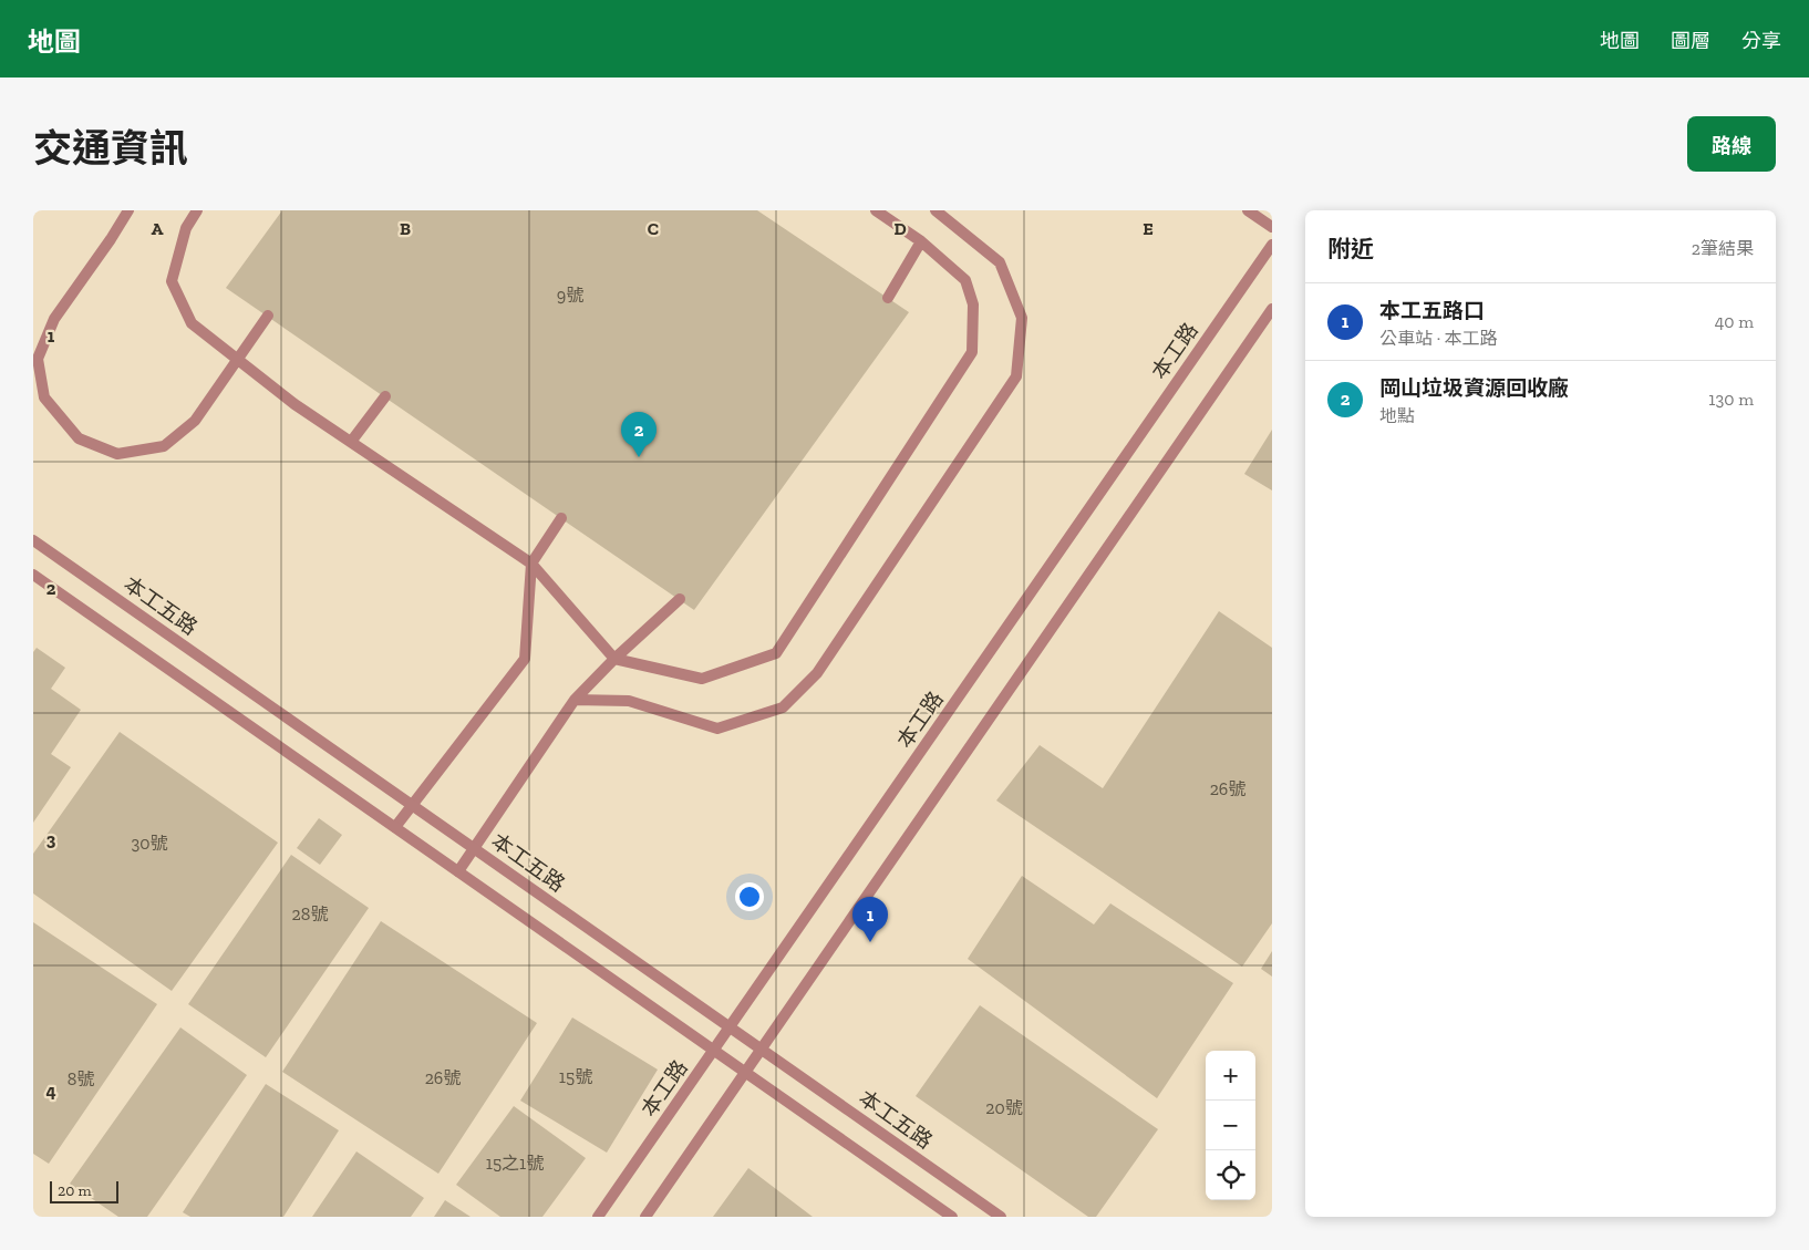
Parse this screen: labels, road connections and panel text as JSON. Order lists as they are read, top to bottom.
{
  "streets": {
    "street": ["本工路", "本工五路"]
  },
  "crossings": [
    ["本工路", "本工五路"]
  ],
  "house_numbers": [
    "9號",
    "26號",
    "30號",
    "28號",
    "15號",
    "26號",
    "8號",
    "20號",
    "15之1號"
  ],
  "scale_bar": "20 m",
  "page": {
    "header": "地圖",
    "nav": ["地圖", "圖層", "分享"],
    "title": "交通資訊",
    "buttons": "路線",
    "heading": ["附近", "2筆結果"],
    "list": [
      {
        "mark": "1",
        "name": "本工五路口",
        "note": "公車站 · 本工路",
        "value": "40 m"
      },
      {
        "mark": "2",
        "name": "岡山垃圾資源回收廠",
        "note": "地點",
        "value": "130 m"
      }
    ],
    "pins": ["2", "1"],
    "map_buttons": ["+", "−"],
    "scale": "20 m"
  },
  "grid": {
    "columns": [
      "A",
      "B",
      "C",
      "D",
      "E"
    ],
    "rows": [
      "1",
      "2",
      "3",
      "4"
    ]
  }
}
